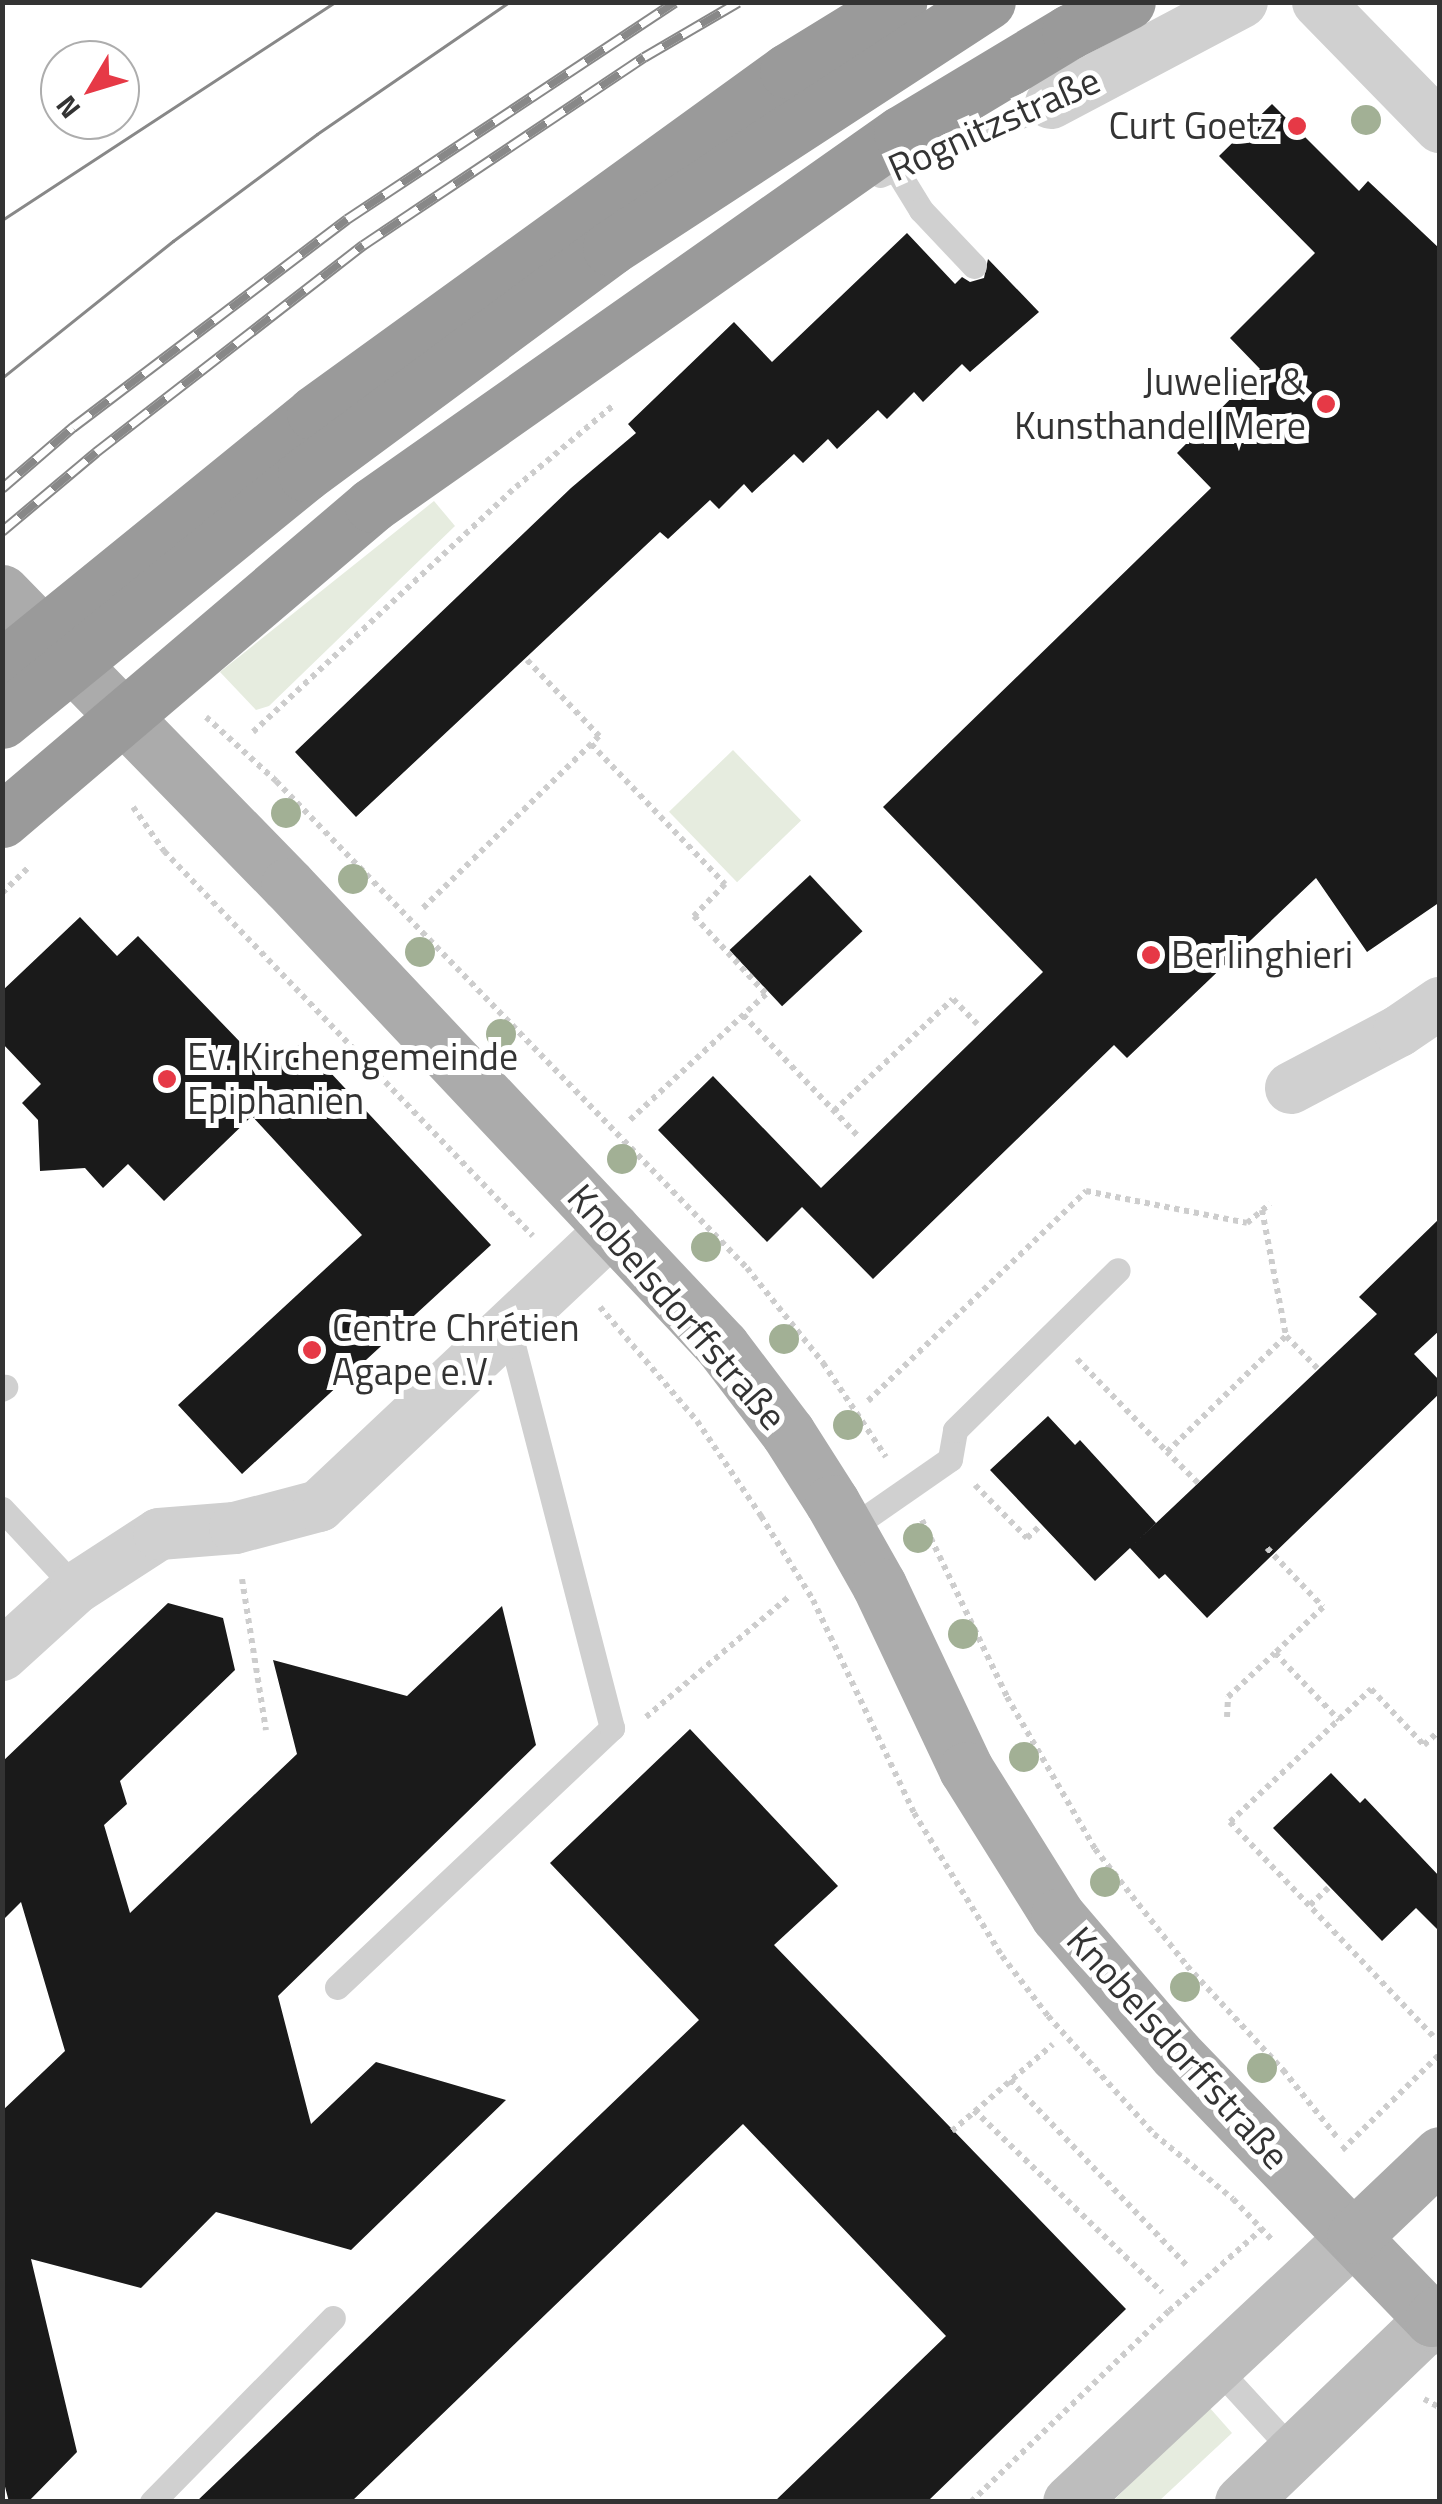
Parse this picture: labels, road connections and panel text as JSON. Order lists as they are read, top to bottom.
{
  "streets": {
    "main road": ["Knobelsdorffstraße"],
    "street": ["Rognitzstraße"]
  },
  "places": [
    "Curt Goetz",
    "Juwelier & Kunsthandel Mere",
    "Berlinghieri",
    "Ev. Kirchengemeinde Epiphanien",
    "Centre Chrétien Agape e.V."
  ],
  "north": "bottom left"
}
